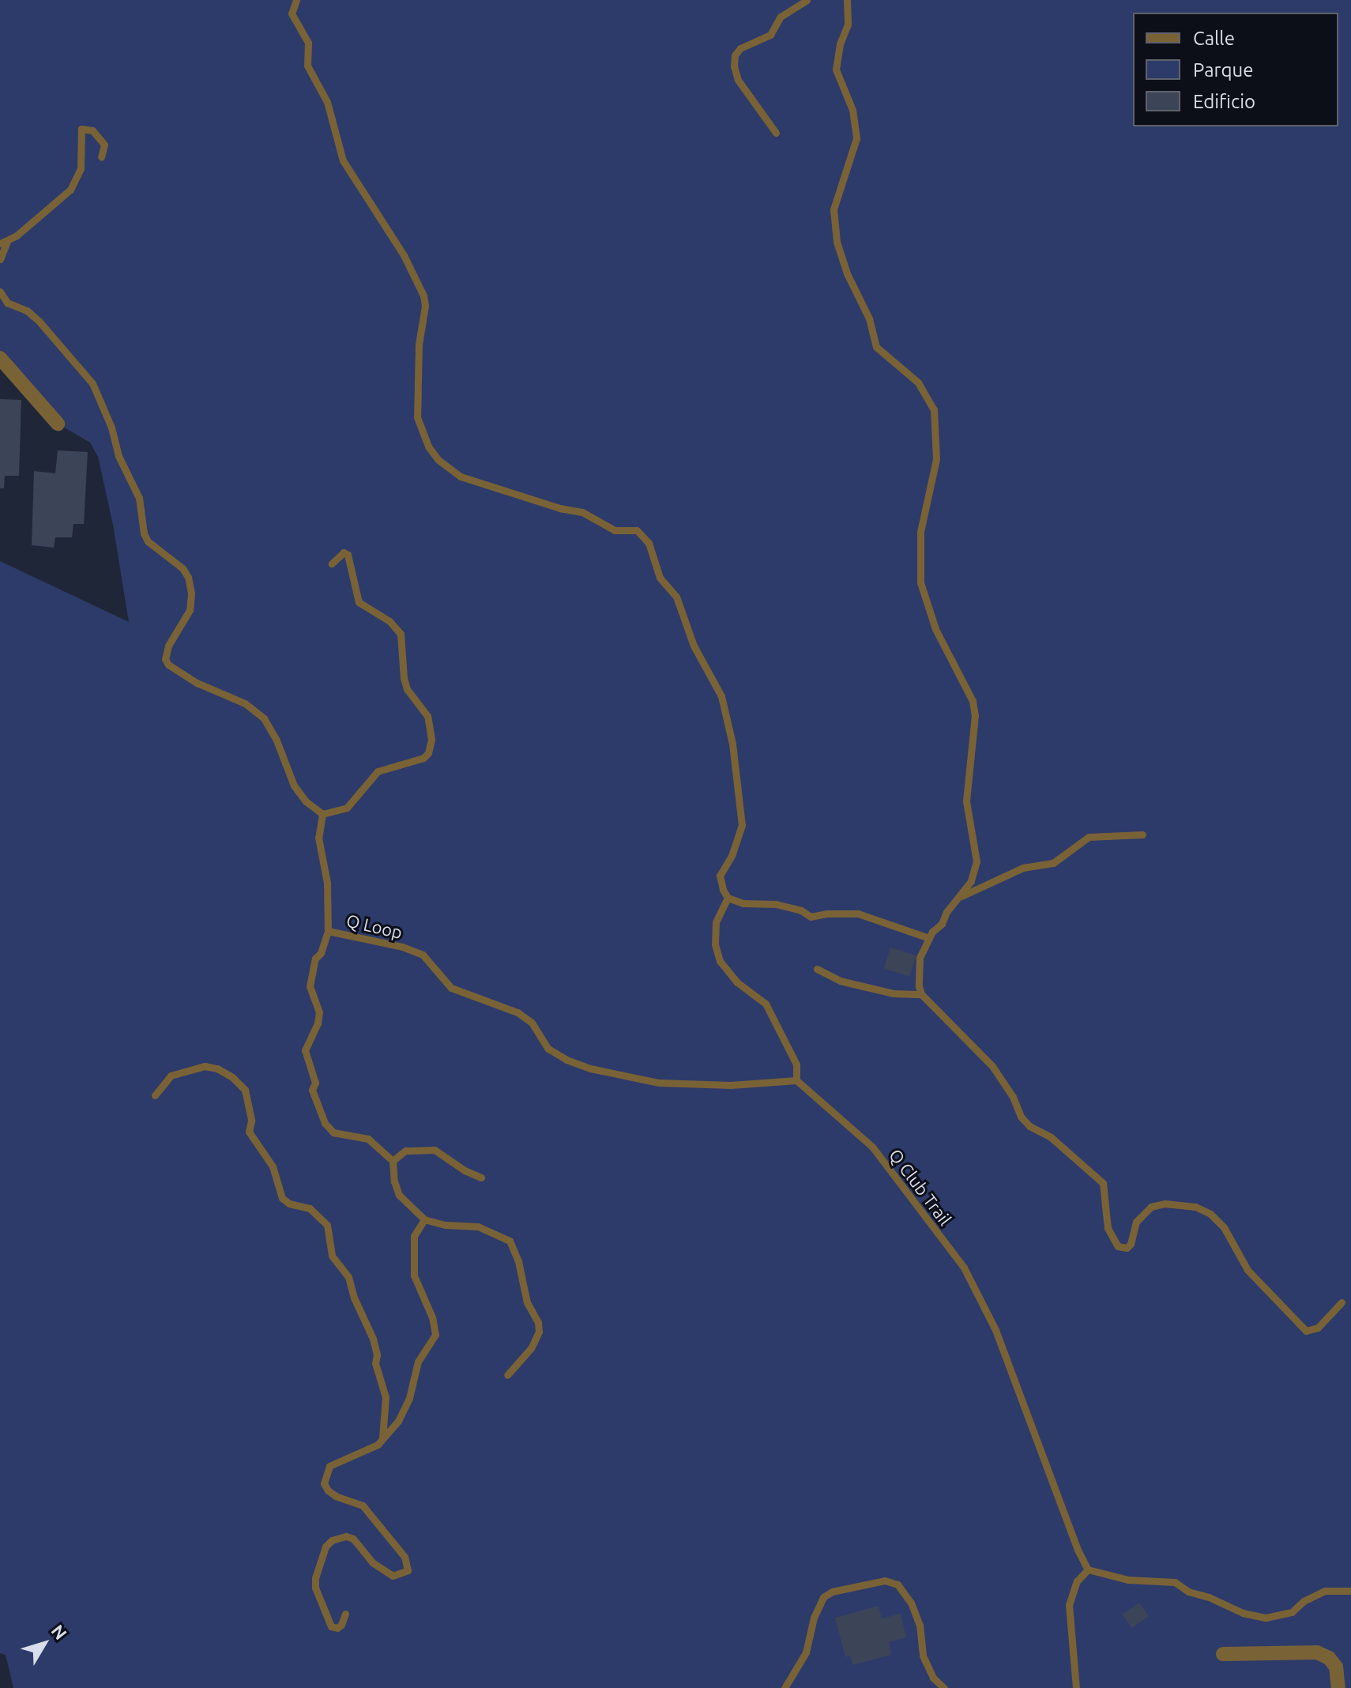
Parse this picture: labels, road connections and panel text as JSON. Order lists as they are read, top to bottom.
{
  "streets": {
    "lane": ["Q Loop", "Q Club Trail"]
  },
  "crossings": [
    ["Q Loop", "Q Club Trail"]
  ],
  "legend": ["Calle", "Parque", "Edificio"],
  "north": "top right"
}
